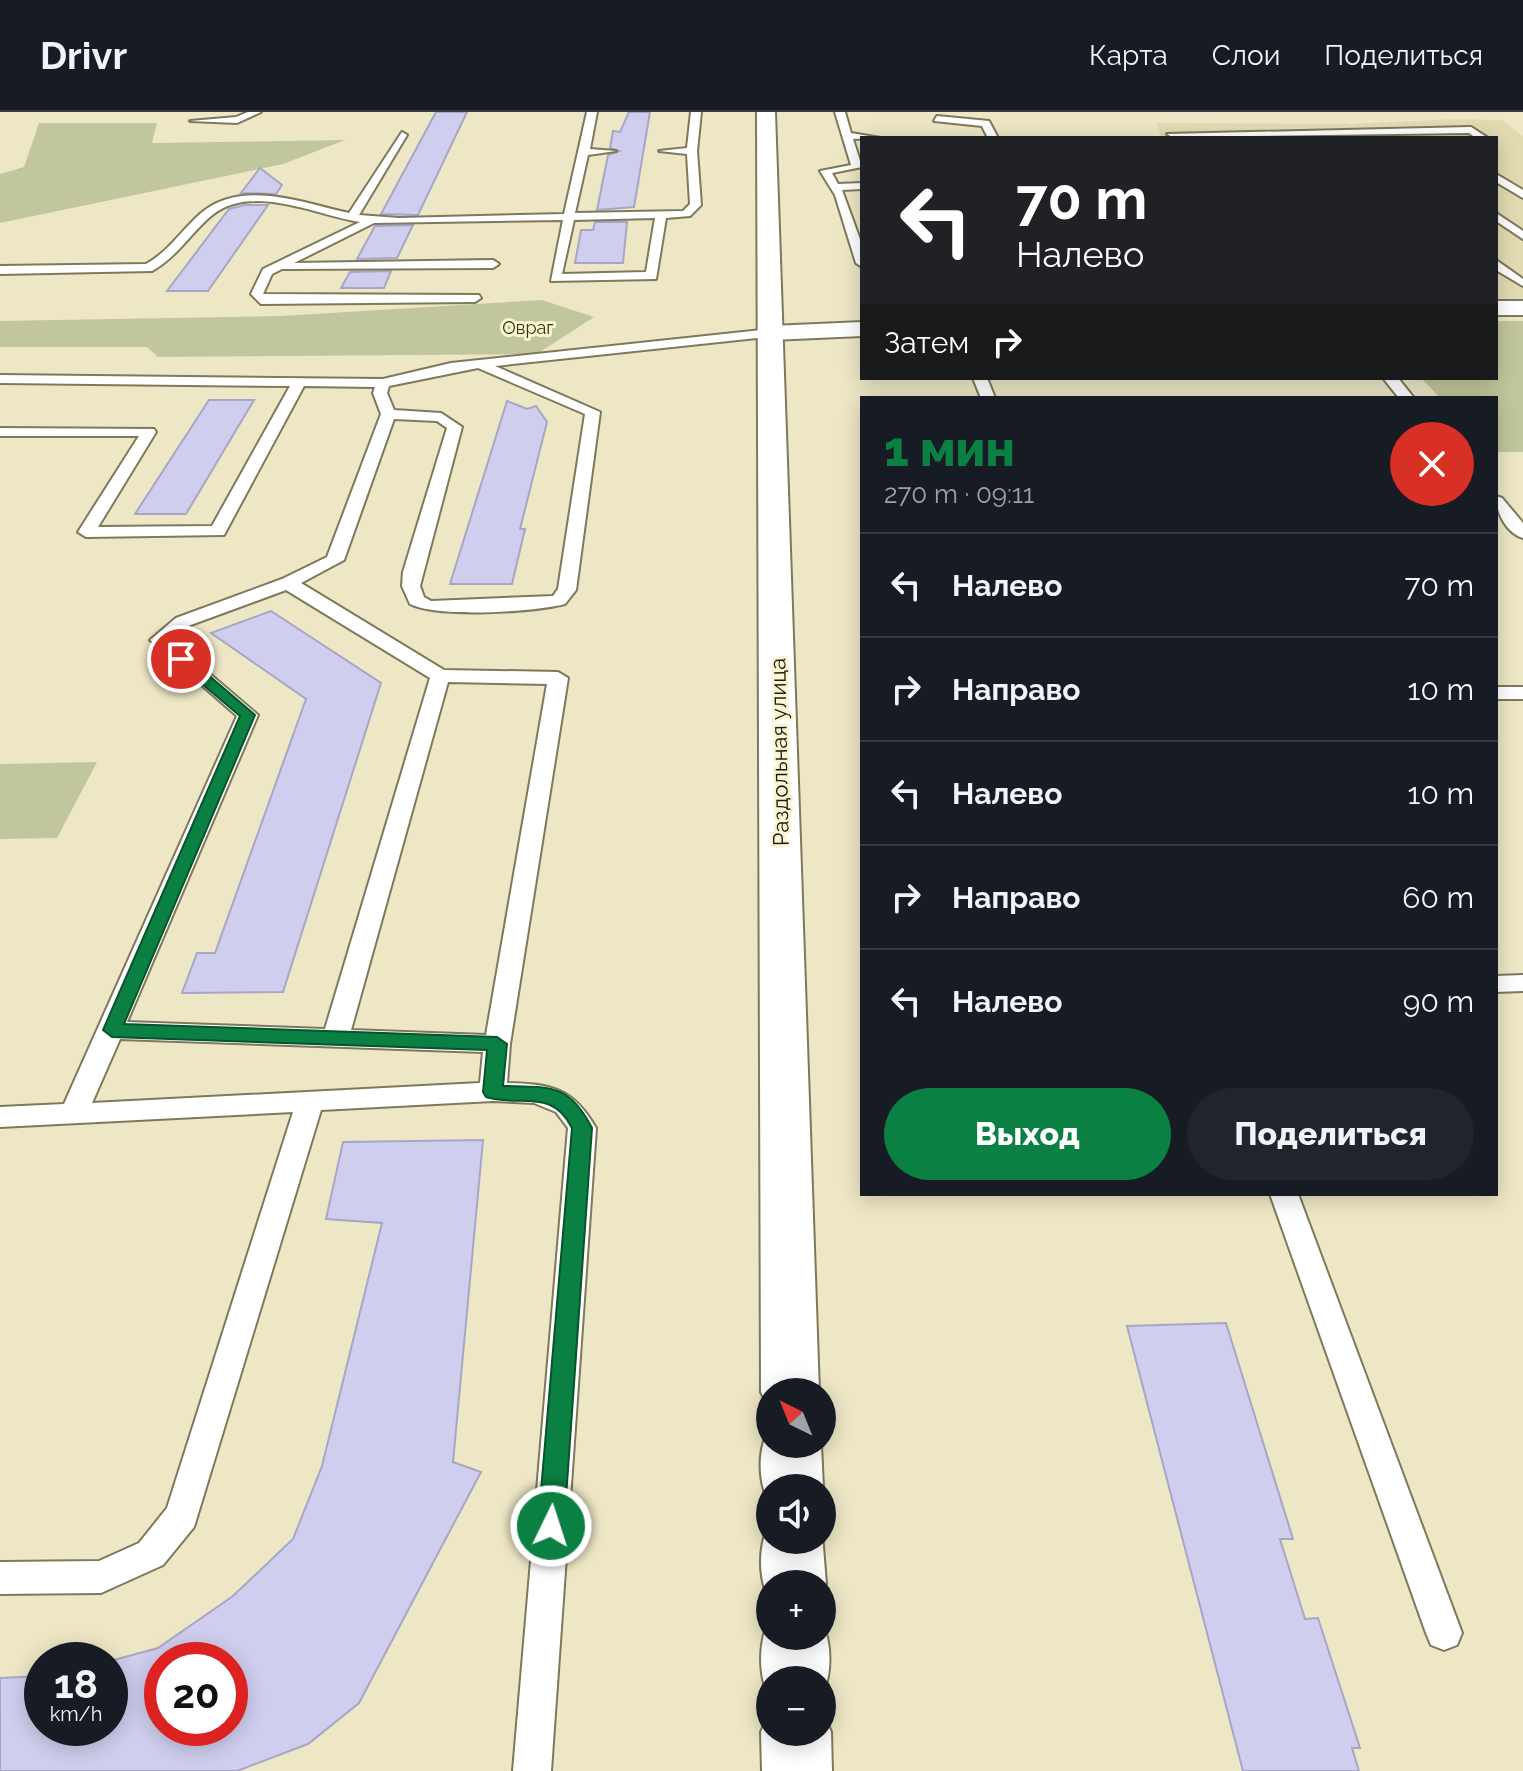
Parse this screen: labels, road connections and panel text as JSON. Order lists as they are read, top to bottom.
{
  "streets": {
    "main road": ["Раздольная улица"]
  },
  "parks": ["Овраг"],
  "north": "top left",
  "page": {
    "header": "Drivr",
    "nav": ["Карта", "Слои", "Поделиться"],
    "turn": ["70 m", "Налево"],
    "then": "Затем",
    "heading": ["1 мин", "270 m · 09:11"],
    "list": [
      {
        "name": "Налево",
        "value": "70 m"
      },
      {
        "name": "Направо",
        "value": "10 m"
      },
      {
        "name": "Налево",
        "value": "10 m"
      },
      {
        "name": "Направо",
        "value": "60 m"
      },
      {
        "name": "Налево",
        "value": "90 m"
      }
    ],
    "buttons": ["Выход", "Поделиться"],
    "map_buttons": ["+", "−"],
    "speed": "18 km/h",
    "limit": "20"
  }
}
